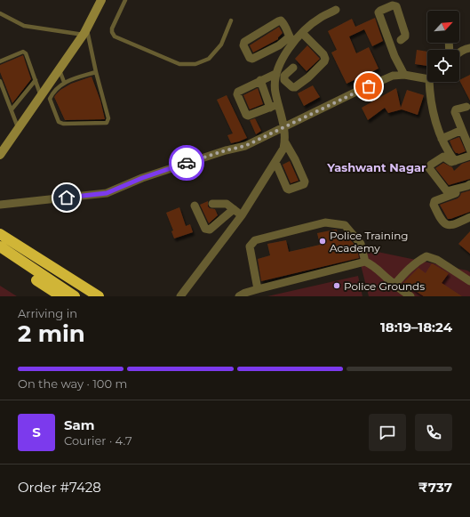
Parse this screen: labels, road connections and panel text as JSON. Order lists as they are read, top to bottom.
{
  "districts": ["Yashwant Nagar"],
  "places": ["Police Training Academy", "Police Grounds"],
  "north": "top right",
  "page": {
    "heading": ["2 min", "Arriving in", "18:19–18:24"],
    "panel": [
      "Sam",
      "Courier · 4.7",
      "Order #7428",
      "₹737"
    ],
    "bar": "On the way · 100 m",
    "round": "S"
  }
}
